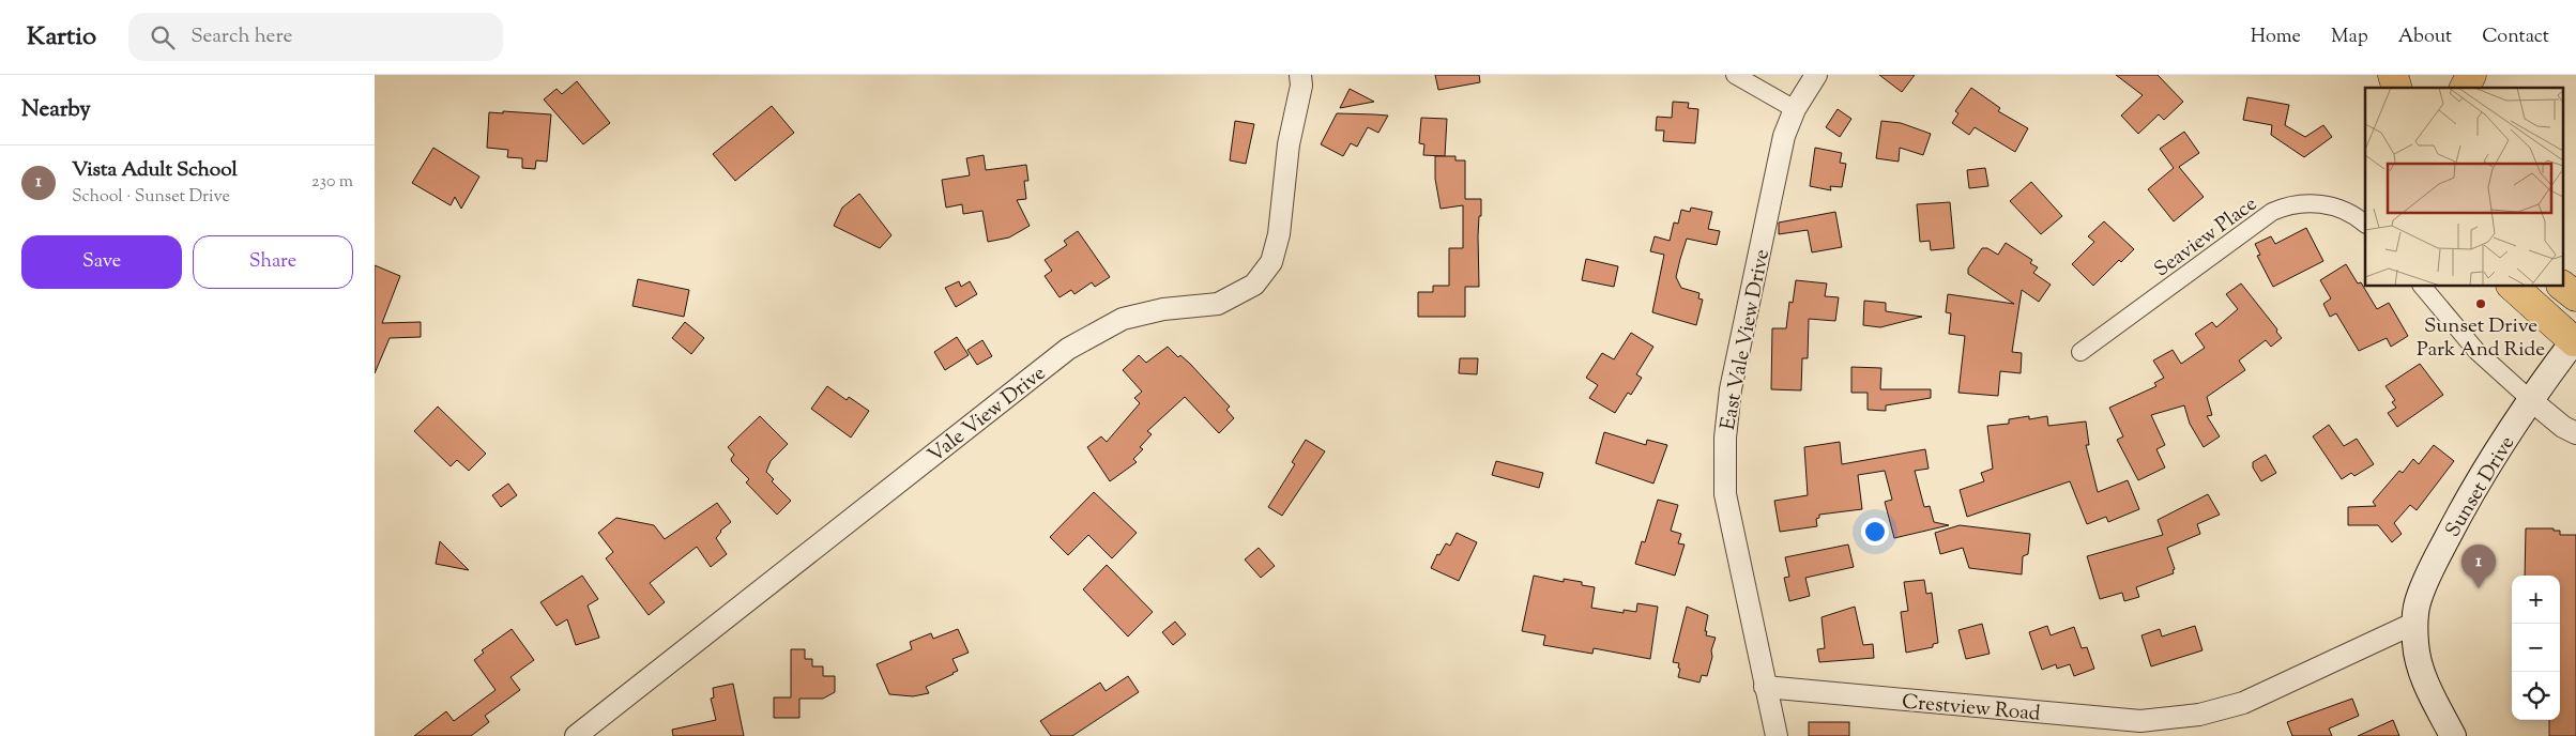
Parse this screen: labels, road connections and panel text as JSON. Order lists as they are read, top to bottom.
{
  "streets": {
    "main road": ["Sunset Drive"],
    "street": [
      "Seaview Place",
      "East Vale View Drive",
      "Vale View Drive",
      "Crestview Road"
    ]
  },
  "crossings": [
    ["East Vale View Drive", "Crestview Road"],
    ["Sunset Drive", "Crestview Road"]
  ],
  "places": ["Sunset Drive Park And Ride"],
  "page": {
    "header": "Kartio",
    "search": "Search here",
    "nav": [
      "Home",
      "Map",
      "About",
      "Contact"
    ],
    "heading": "Nearby",
    "list": [
      {
        "mark": "1",
        "name": "Vista Adult School",
        "note": "School · Sunset Drive",
        "value": "230 m"
      }
    ],
    "buttons": ["Save", "Share"],
    "pins": "1",
    "map_buttons": ["+", "−"]
  }
}
